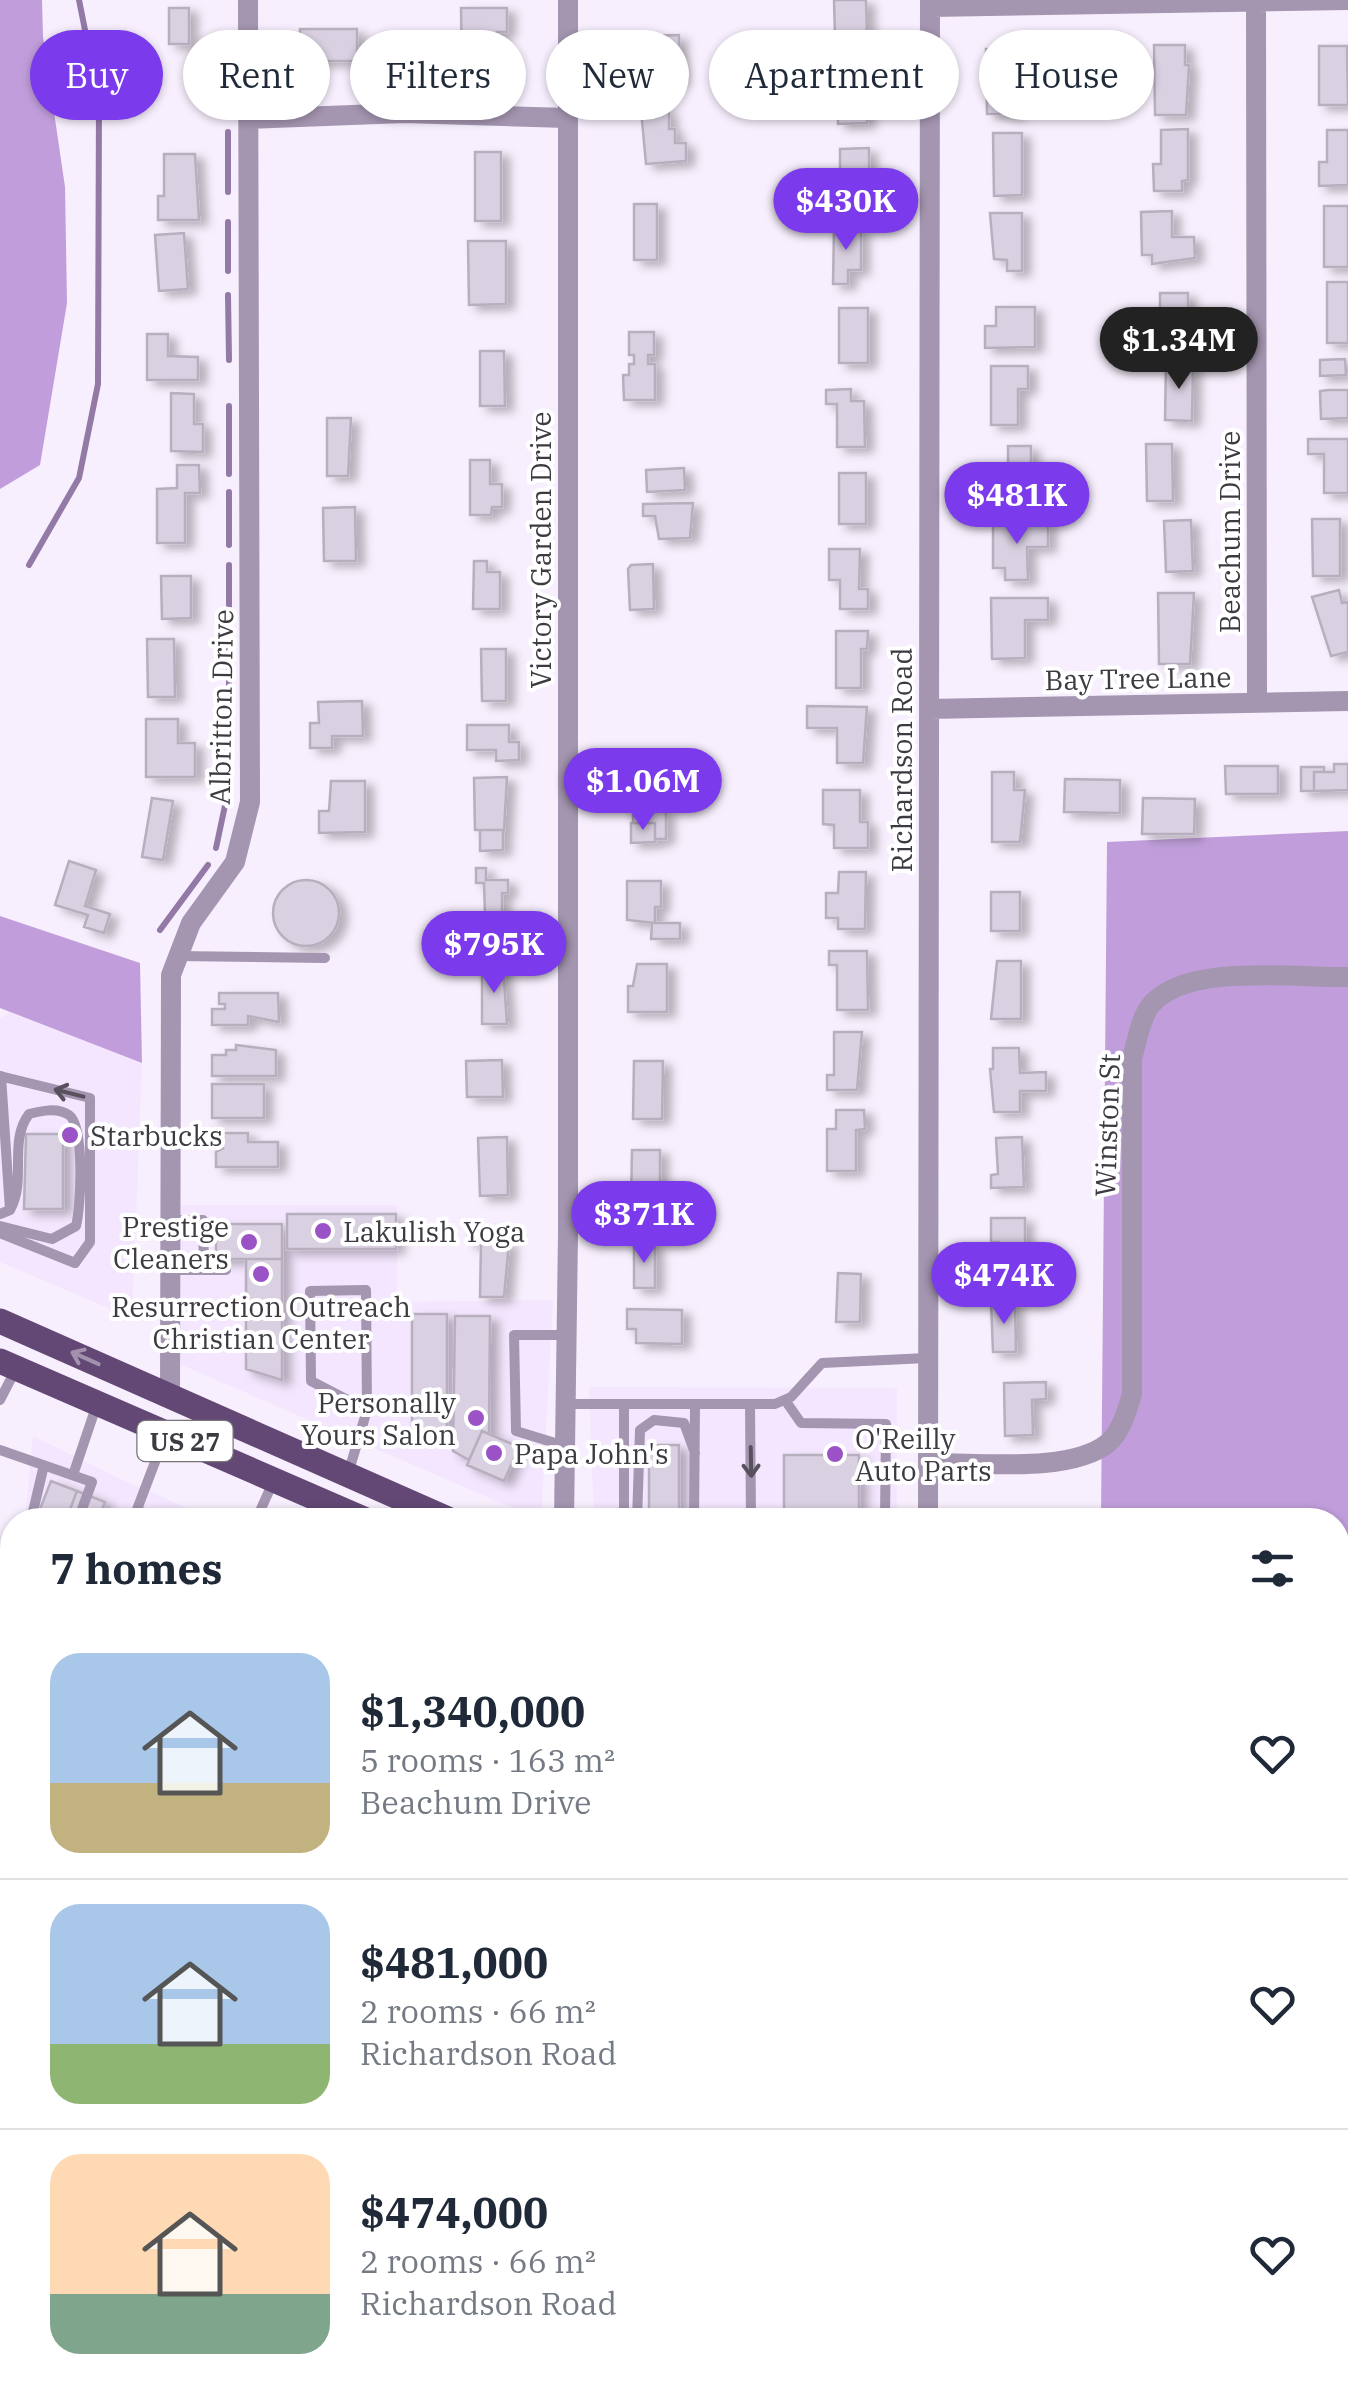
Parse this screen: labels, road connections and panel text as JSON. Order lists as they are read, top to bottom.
{
  "streets": {
    "main road": ["US 27"],
    "street": [
      "Beachum Drive",
      "Victory Garden Drive",
      "Bay Tree Lane",
      "Albritton Drive",
      "Richardson Road",
      "Winston St"
    ]
  },
  "crossings": [
    ["Beachum Drive", "Bay Tree Lane"],
    ["Bay Tree Lane", "Richardson Road"],
    ["Albritton Drive", "US 27"],
    ["Richardson Road", "Winston St"]
  ],
  "places": [
    "Starbucks",
    "Lakulish Yoga",
    "Prestige Cleaners",
    "Resurrection Outreach Christian Center",
    "Personally Yours Salon",
    "Papa John's",
    "O'Reilly Auto Parts"
  ],
  "page": {
    "chip": [
      "Buy",
      "Rent",
      "Filters",
      "New",
      "Apartment",
      "House"
    ],
    "price": [
      "$430K",
      "$1.34M",
      "$481K",
      "$1.06M",
      "$795K",
      "$371K",
      "$474K"
    ],
    "heading": "7 homes",
    "list": [
      {
        "name": "$1,340,000",
        "note": "5 rooms · 163 m² · Beachum Drive"
      },
      {
        "name": "$481,000",
        "note": "2 rooms · 66 m² · Richardson Road"
      },
      {
        "name": "$474,000",
        "note": "2 rooms · 66 m² · Richardson Road"
      }
    ]
  }
}
